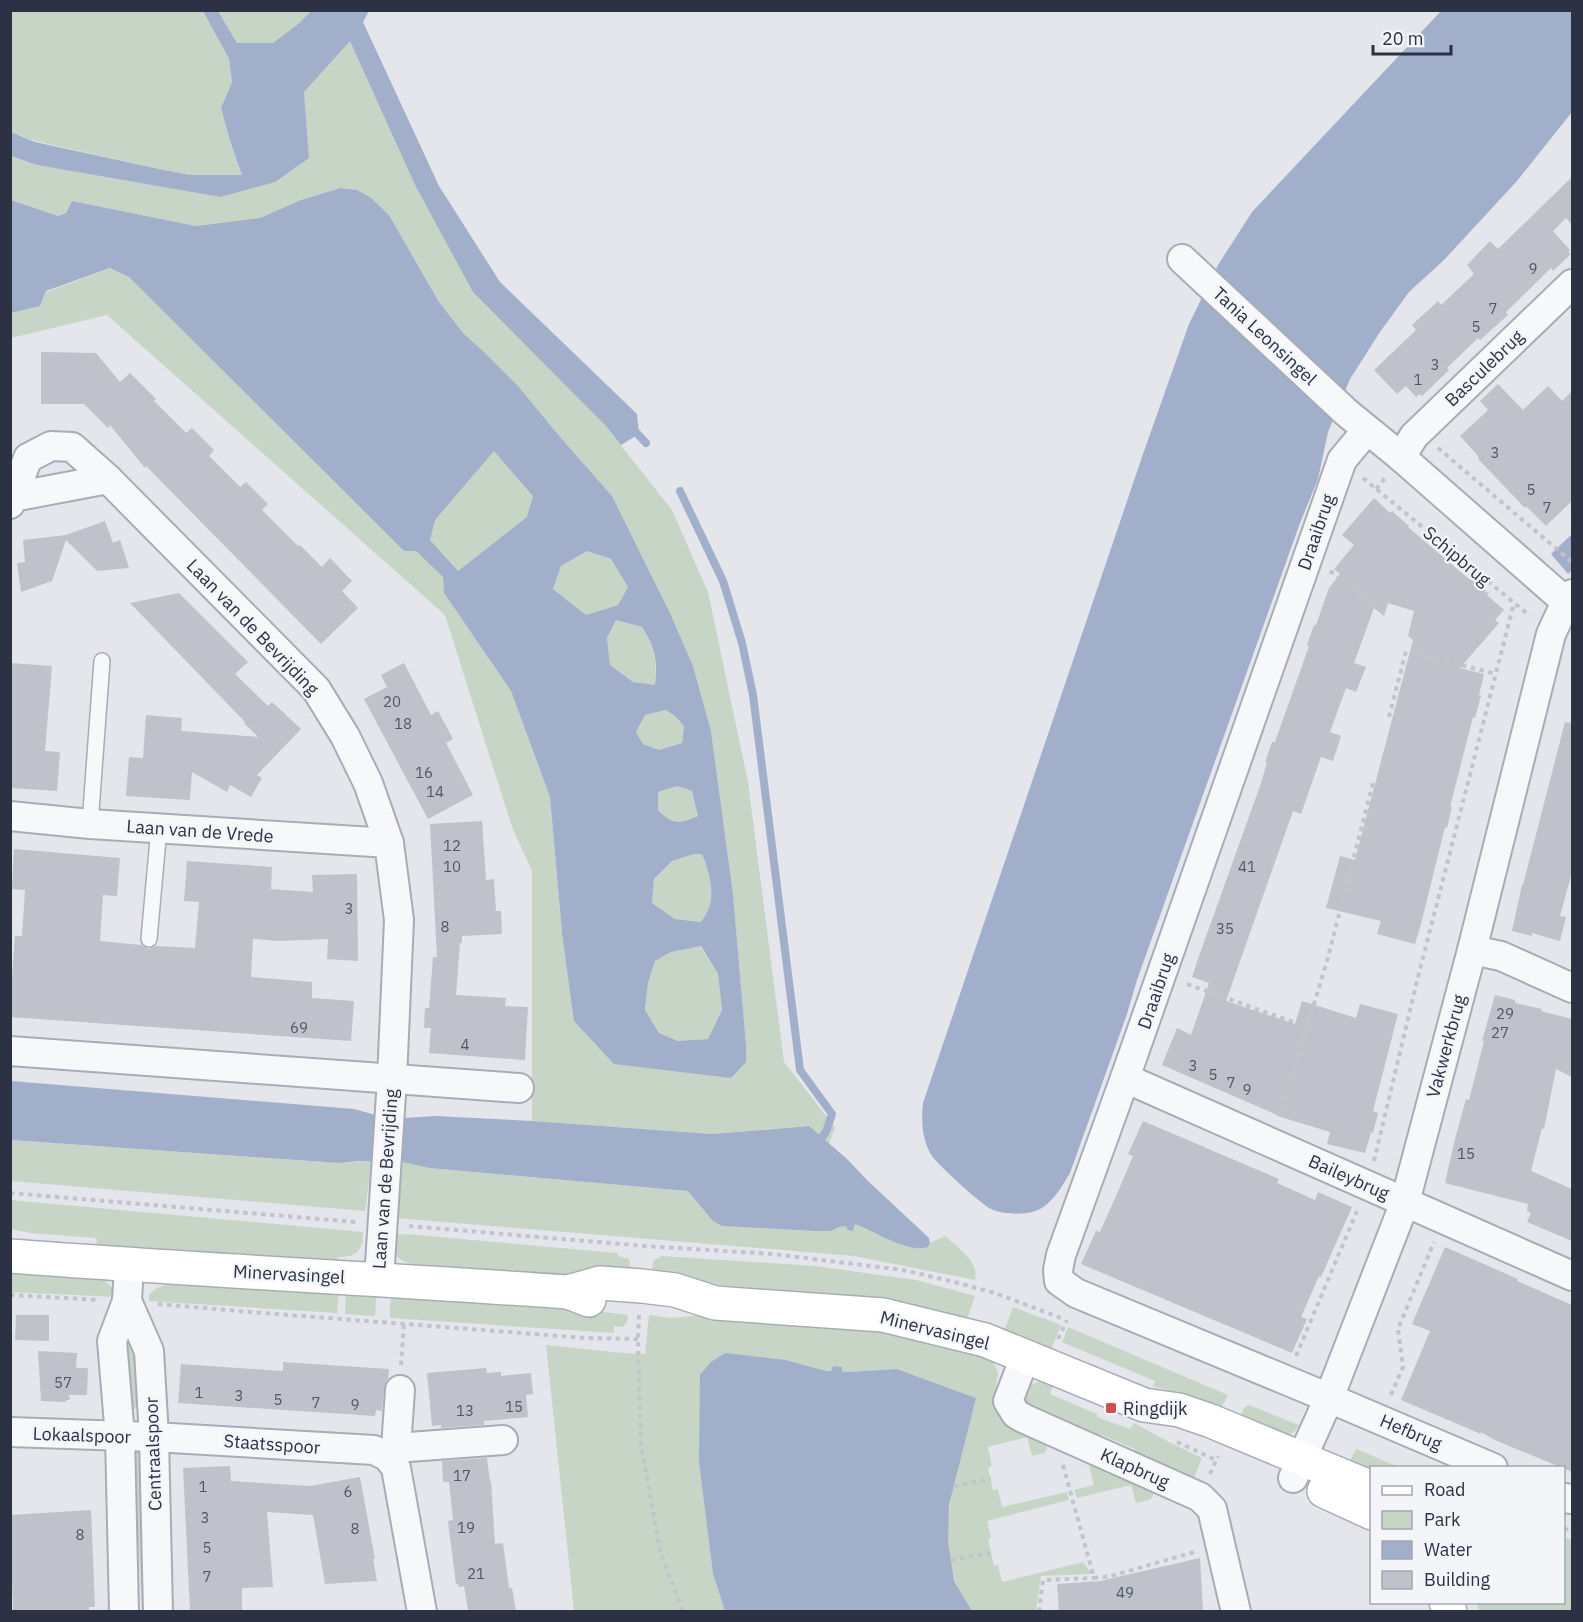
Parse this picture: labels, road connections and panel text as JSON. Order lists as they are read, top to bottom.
{
  "streets": {
    "street": [
      "Tania Leonsingel",
      "Basculebrug",
      "Draaibrug",
      "Schipbrug",
      "Laan van de Bevrijding",
      "Laan van de Vrede",
      "Vakwerkbrug",
      "Baileybrug",
      "Minervasingel",
      "Hefbrug",
      "Lokaalspoor",
      "Staatsspoor",
      "Centraalspoor",
      "Klapbrug"
    ]
  },
  "crossings": [
    ["Tania Leonsingel", "Draaibrug"],
    ["Tania Leonsingel", "Schipbrug"],
    ["Basculebrug", "Schipbrug"],
    ["Draaibrug", "Schipbrug"],
    ["Draaibrug", "Vakwerkbrug"],
    ["Draaibrug", "Baileybrug"],
    ["Draaibrug", "Hefbrug"],
    ["Schipbrug", "Vakwerkbrug"],
    ["Laan van de Bevrijding", "Laan van de Vrede"],
    ["Laan van de Bevrijding", "Minervasingel"],
    ["Vakwerkbrug", "Baileybrug"],
    ["Vakwerkbrug", "Minervasingel"],
    ["Vakwerkbrug", "Hefbrug"],
    ["Minervasingel", "Centraalspoor"],
    ["Minervasingel", "Klapbrug"],
    ["Lokaalspoor", "Staatsspoor"],
    ["Lokaalspoor", "Centraalspoor"],
    ["Staatsspoor", "Centraalspoor"]
  ],
  "places": {
    "transit": ["Ringdijk"]
  },
  "house_numbers": [
    "9",
    "7",
    "5",
    "3",
    "1",
    "3",
    "5",
    "7",
    "20",
    "18",
    "16",
    "14",
    "12",
    "10",
    "41",
    "3",
    "8",
    "35",
    "29",
    "69",
    "27",
    "4",
    "3",
    "5",
    "7",
    "9",
    "15",
    "57",
    "1",
    "3",
    "5",
    "7",
    "9",
    "15",
    "13",
    "17",
    "1",
    "6",
    "3",
    "19",
    "8",
    "8",
    "5",
    "21",
    "7",
    "49"
  ],
  "legend": [
    "Road",
    "Park",
    "Water",
    "Building"
  ],
  "scale_bar": "20 m"
}
